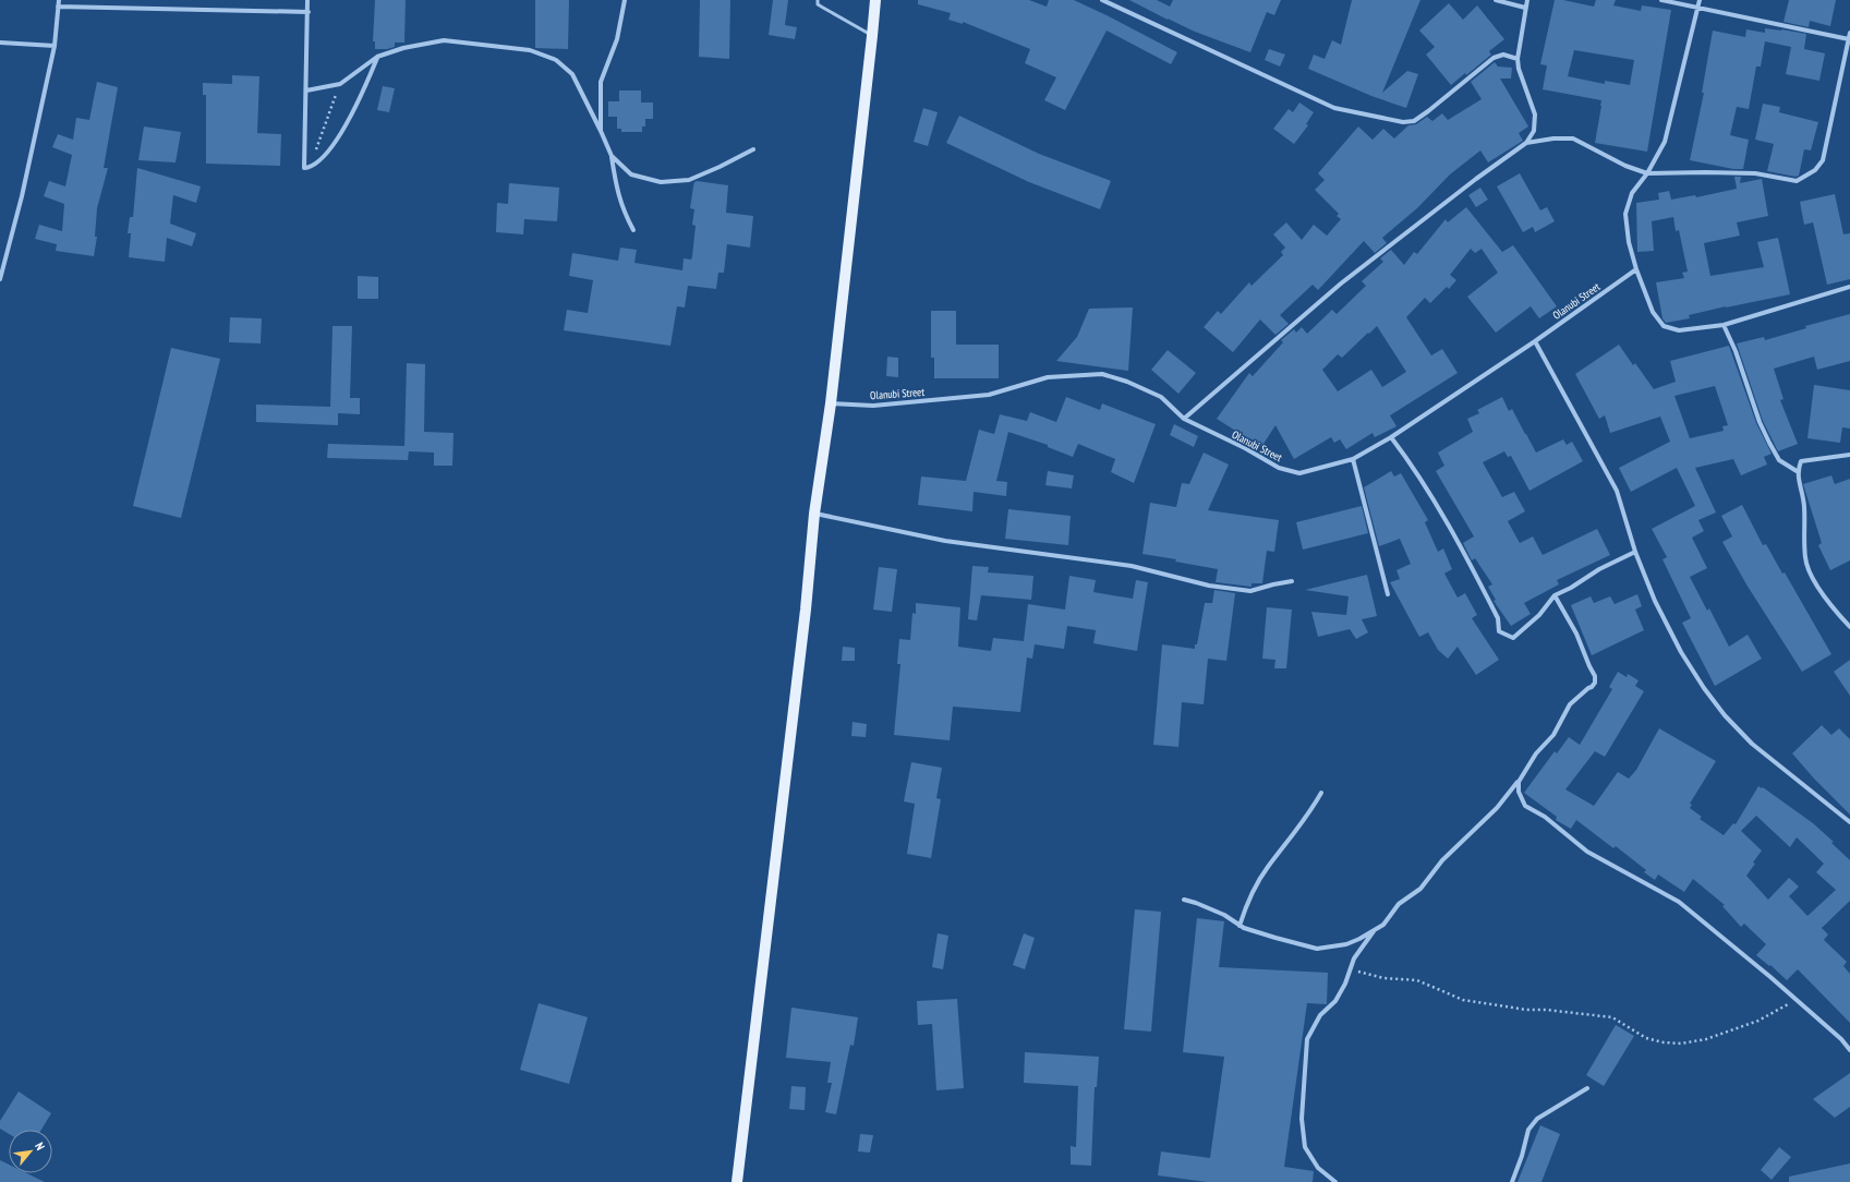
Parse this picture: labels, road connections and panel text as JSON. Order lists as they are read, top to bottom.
{
  "streets": {
    "street": ["Olanubi Street"]
  },
  "north": "top right"
}
